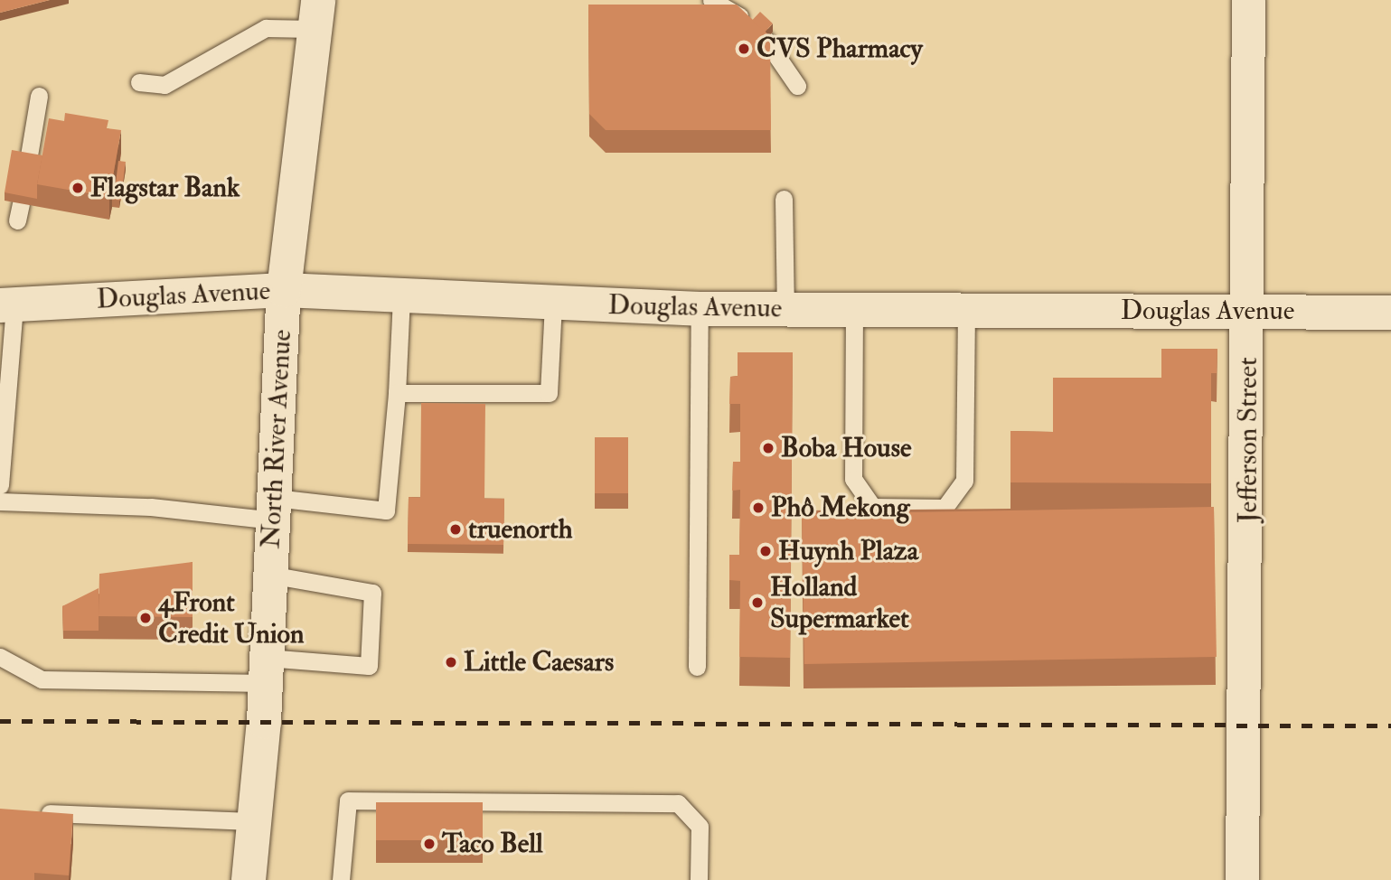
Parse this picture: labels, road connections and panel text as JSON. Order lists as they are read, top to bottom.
{
  "streets": {
    "street": ["Douglas Avenue", "North River Avenue", "Jefferson Street"]
  },
  "crossings": [
    ["Douglas Avenue", "North River Avenue"],
    ["Douglas Avenue", "Jefferson Street"]
  ],
  "places": [
    "CVS Pharmacy",
    "Flagstar Bank",
    "Boba House",
    "Phô Mekong",
    "truenorth",
    "Huynh Plaza",
    "Holland Supermarket",
    "4Front Credit Union",
    "Little Caesars",
    "Taco Bell"
  ]
}
